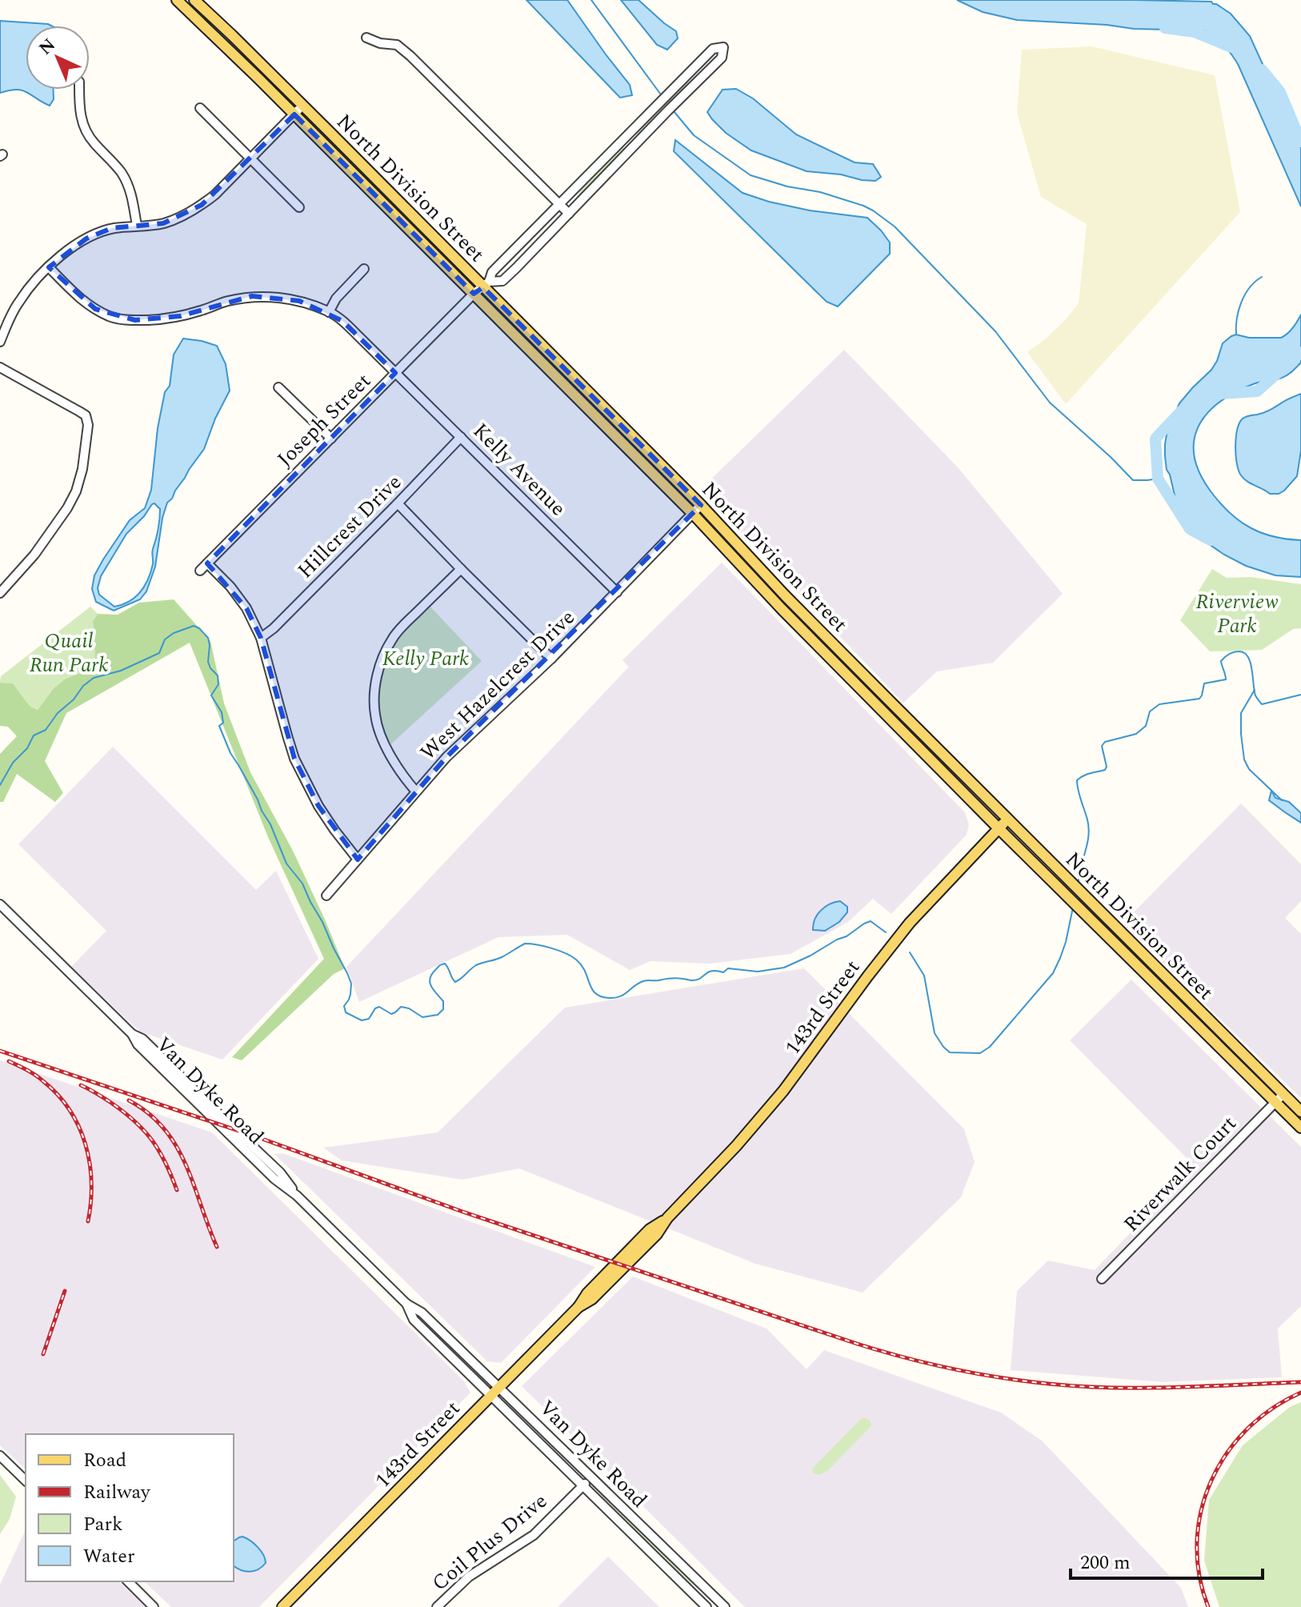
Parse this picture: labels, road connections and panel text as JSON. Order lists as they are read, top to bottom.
{
  "streets": {
    "main road": ["North Division Street", "143rd Street"],
    "street": [
      "Joseph Street",
      "Kelly Avenue",
      "Hillcrest Drive",
      "West Hazelcrest Drive",
      "Van Dyke Road",
      "Riverwalk Court",
      "Coil Plus Drive"
    ]
  },
  "crossings": [
    ["North Division Street", "Joseph Street"],
    ["North Division Street", "West Hazelcrest Drive"],
    ["North Division Street", "143rd Street"],
    ["North Division Street", "Riverwalk Court"],
    ["Joseph Street", "Kelly Avenue"],
    ["Kelly Avenue", "Hillcrest Drive"],
    ["Kelly Avenue", "West Hazelcrest Drive"],
    ["143rd Street", "Van Dyke Road"],
    ["Van Dyke Road", "Coil Plus Drive"]
  ],
  "parks": ["Riverview Park", "Quail Run Park", "Kelly Park"],
  "legend": [
    "Road",
    "Railway",
    "Park",
    "Water"
  ],
  "scale_bar": "200 m",
  "north": "top left"
}
